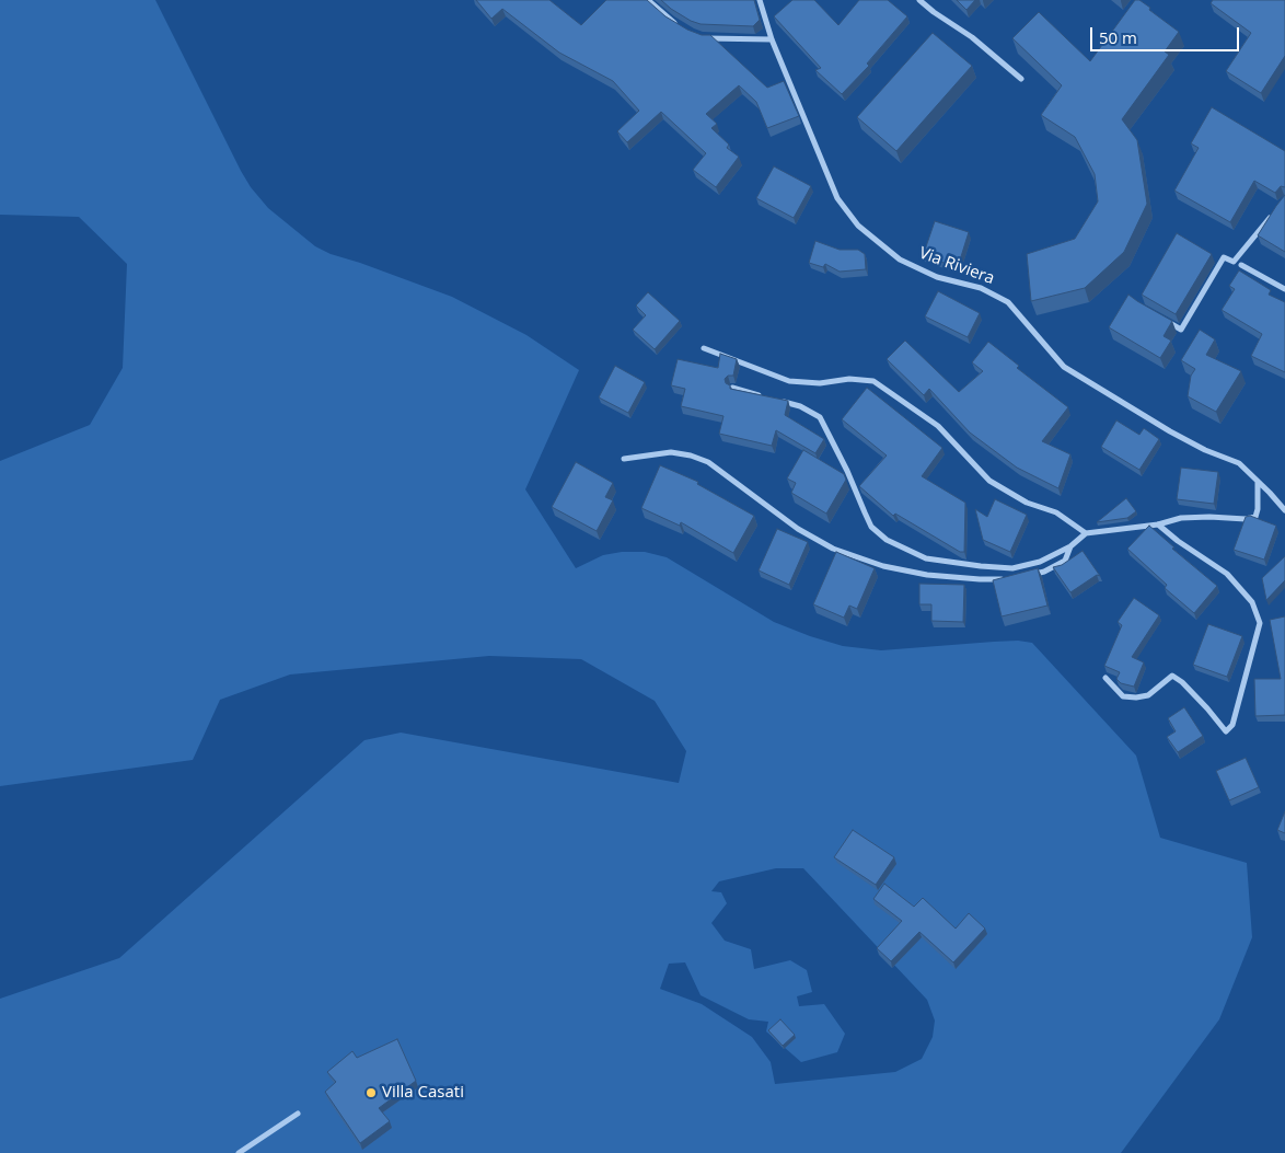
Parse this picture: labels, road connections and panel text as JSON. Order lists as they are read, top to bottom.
{
  "streets": {
    "street": ["Via Riviera"]
  },
  "places": ["Villa Casati"],
  "scale_bar": "50 m"
}
